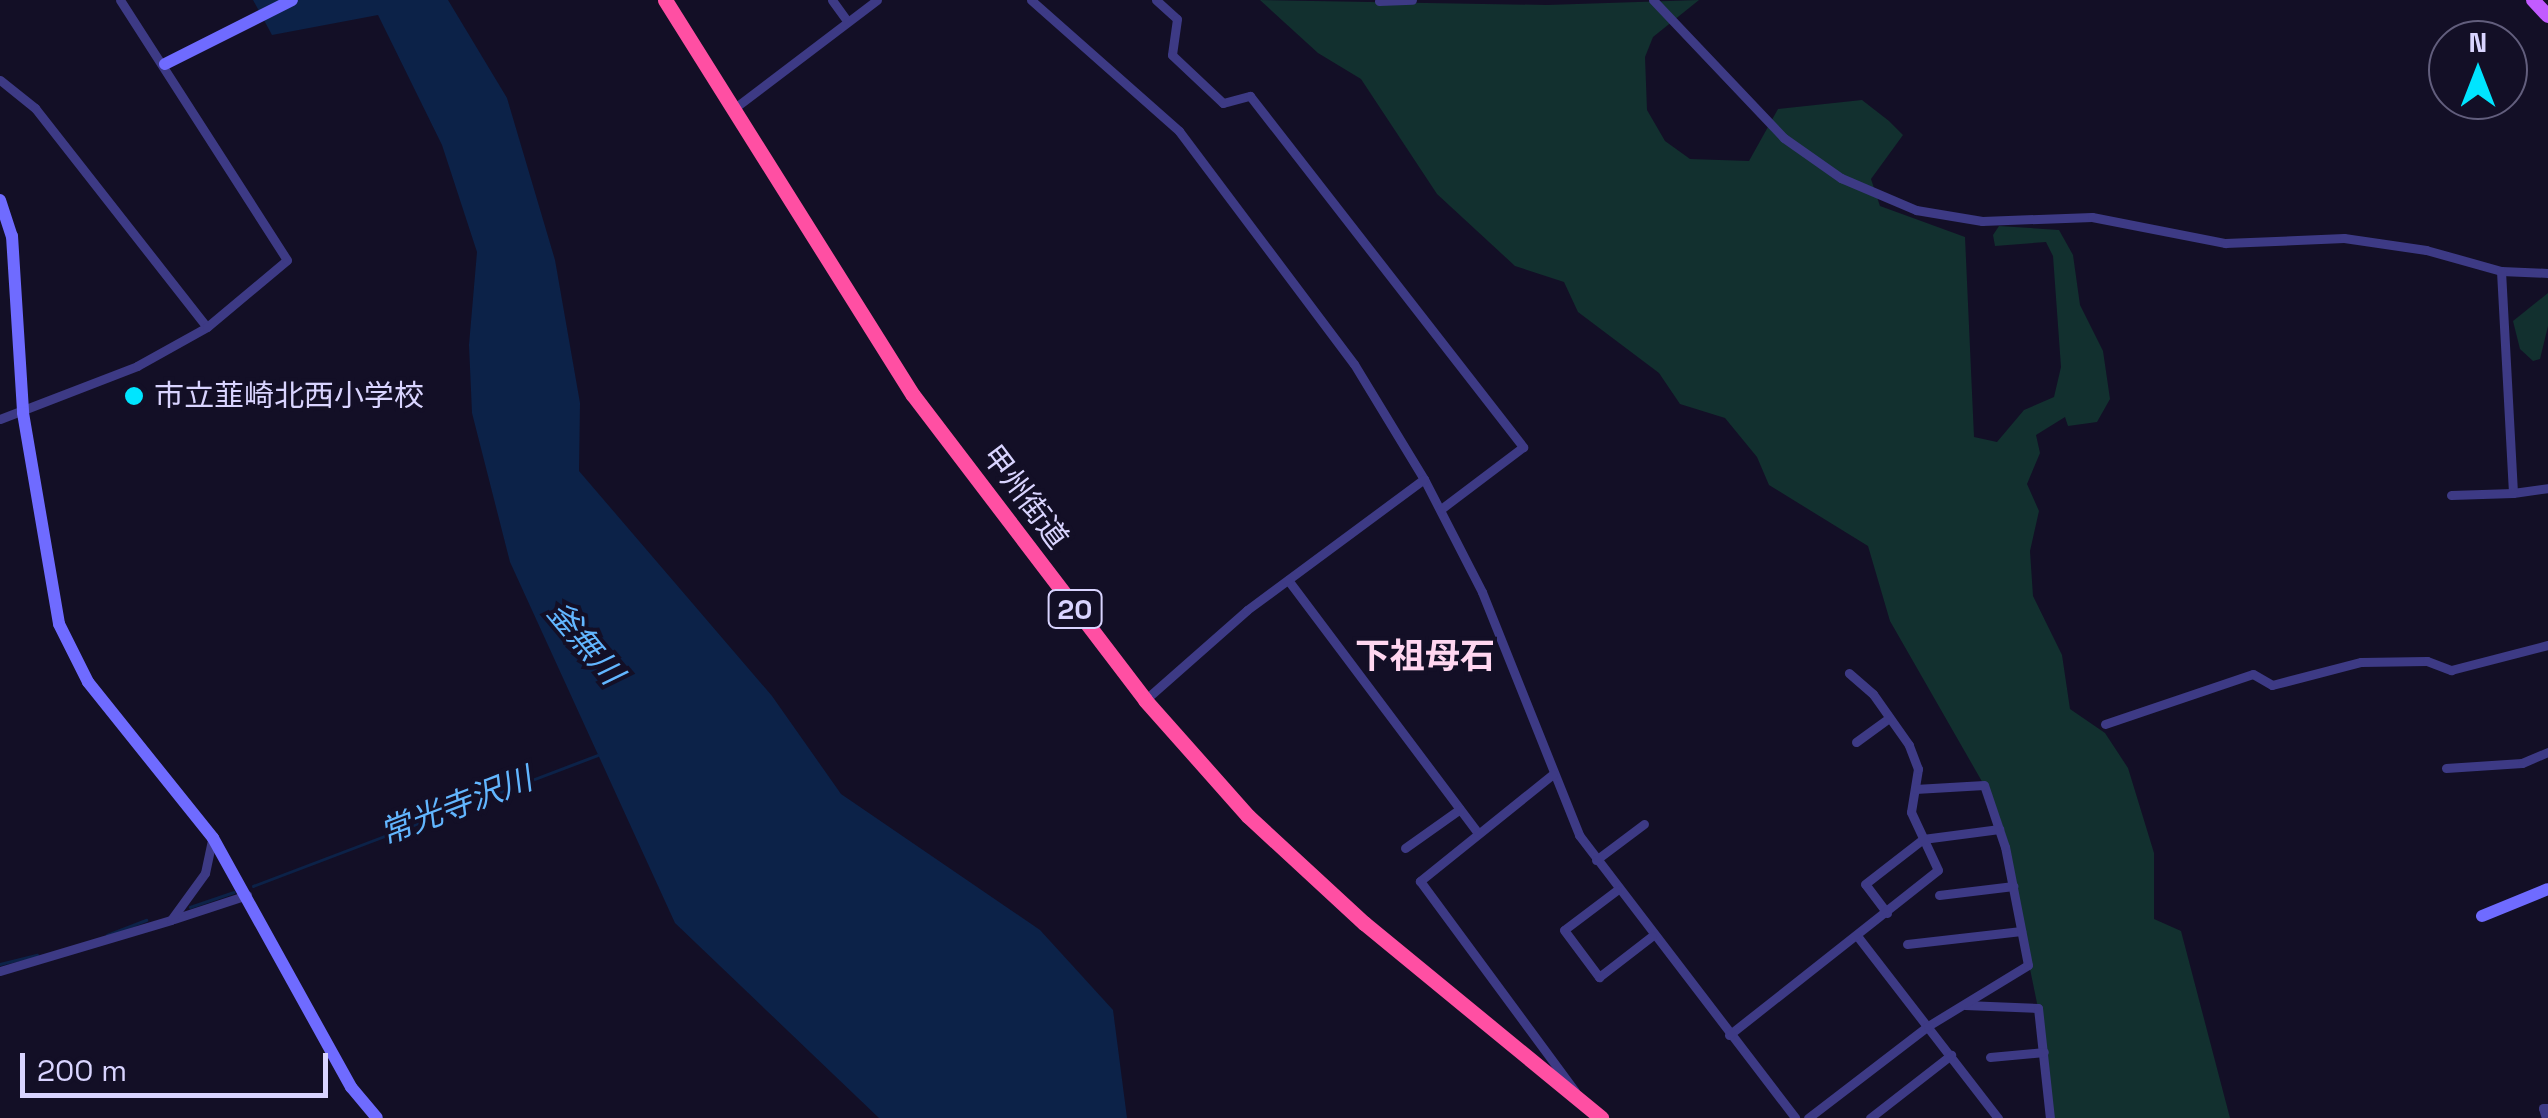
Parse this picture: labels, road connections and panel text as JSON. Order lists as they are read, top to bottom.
{
  "streets": {
    "highway": ["甲州街道", "20"]
  },
  "districts": ["下祖母石"],
  "water": ["釜無川", "常光寺沢川"],
  "places": ["市立韮崎北西小学校"],
  "scale_bar": "200 m",
  "north": "top"
}
